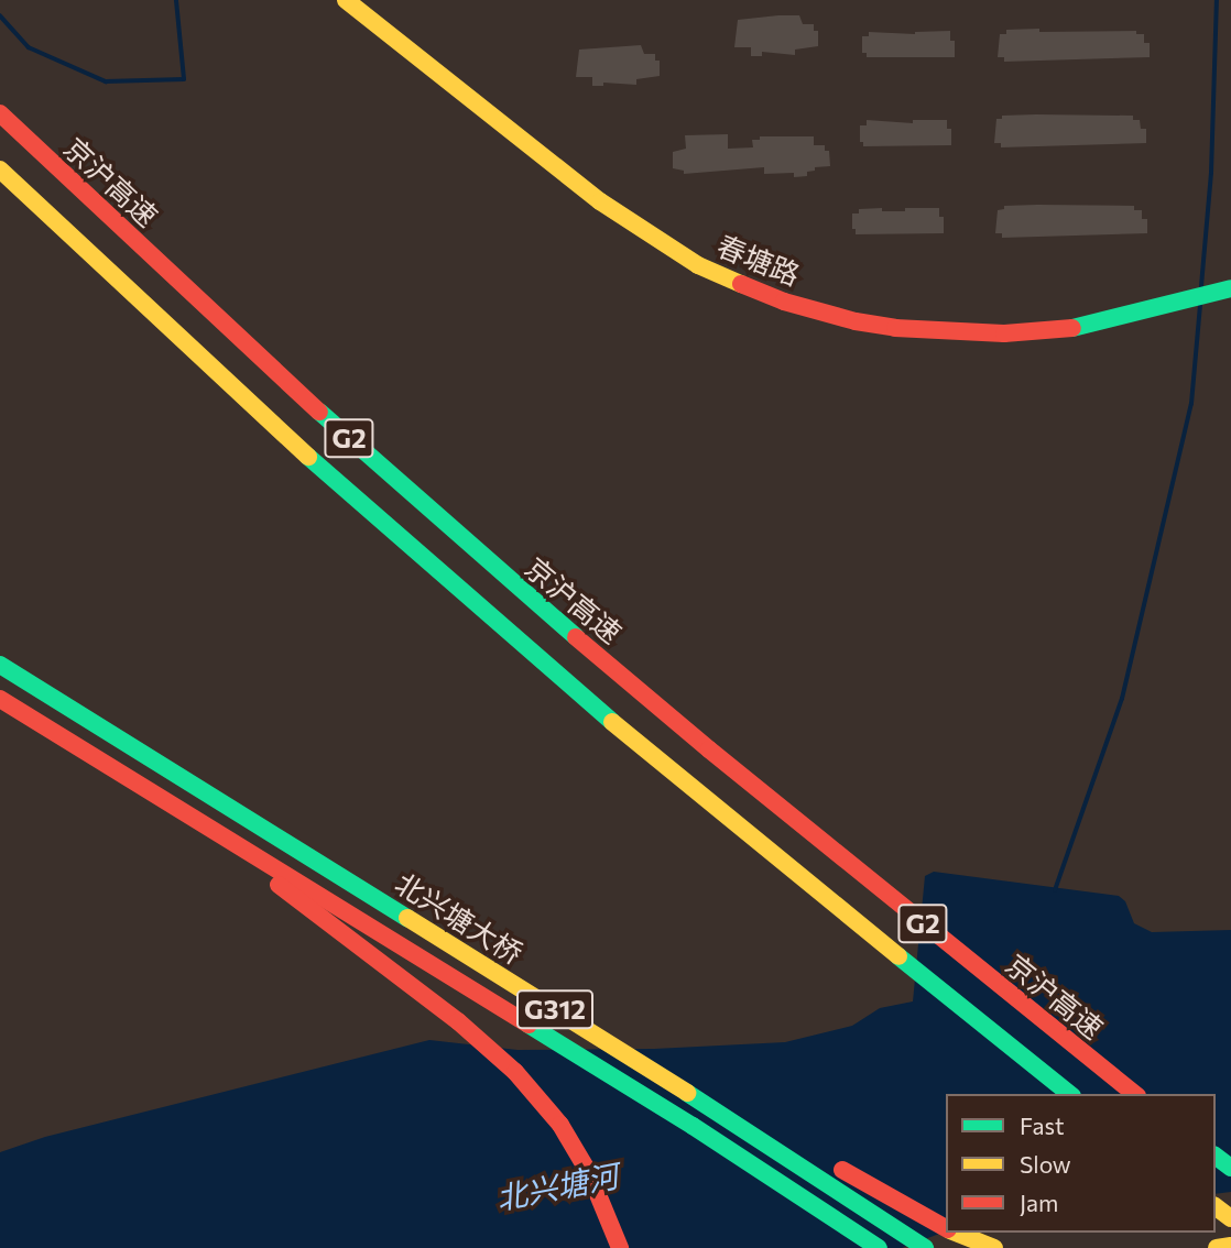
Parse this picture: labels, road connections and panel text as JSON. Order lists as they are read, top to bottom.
{
  "streets": {
    "main road": [
      "京沪高速",
      "春塘路",
      "G2",
      "北兴塘大桥",
      "G312"
    ]
  },
  "water": ["北兴塘河"],
  "legend": ["Fast", "Slow", "Jam"]
}
